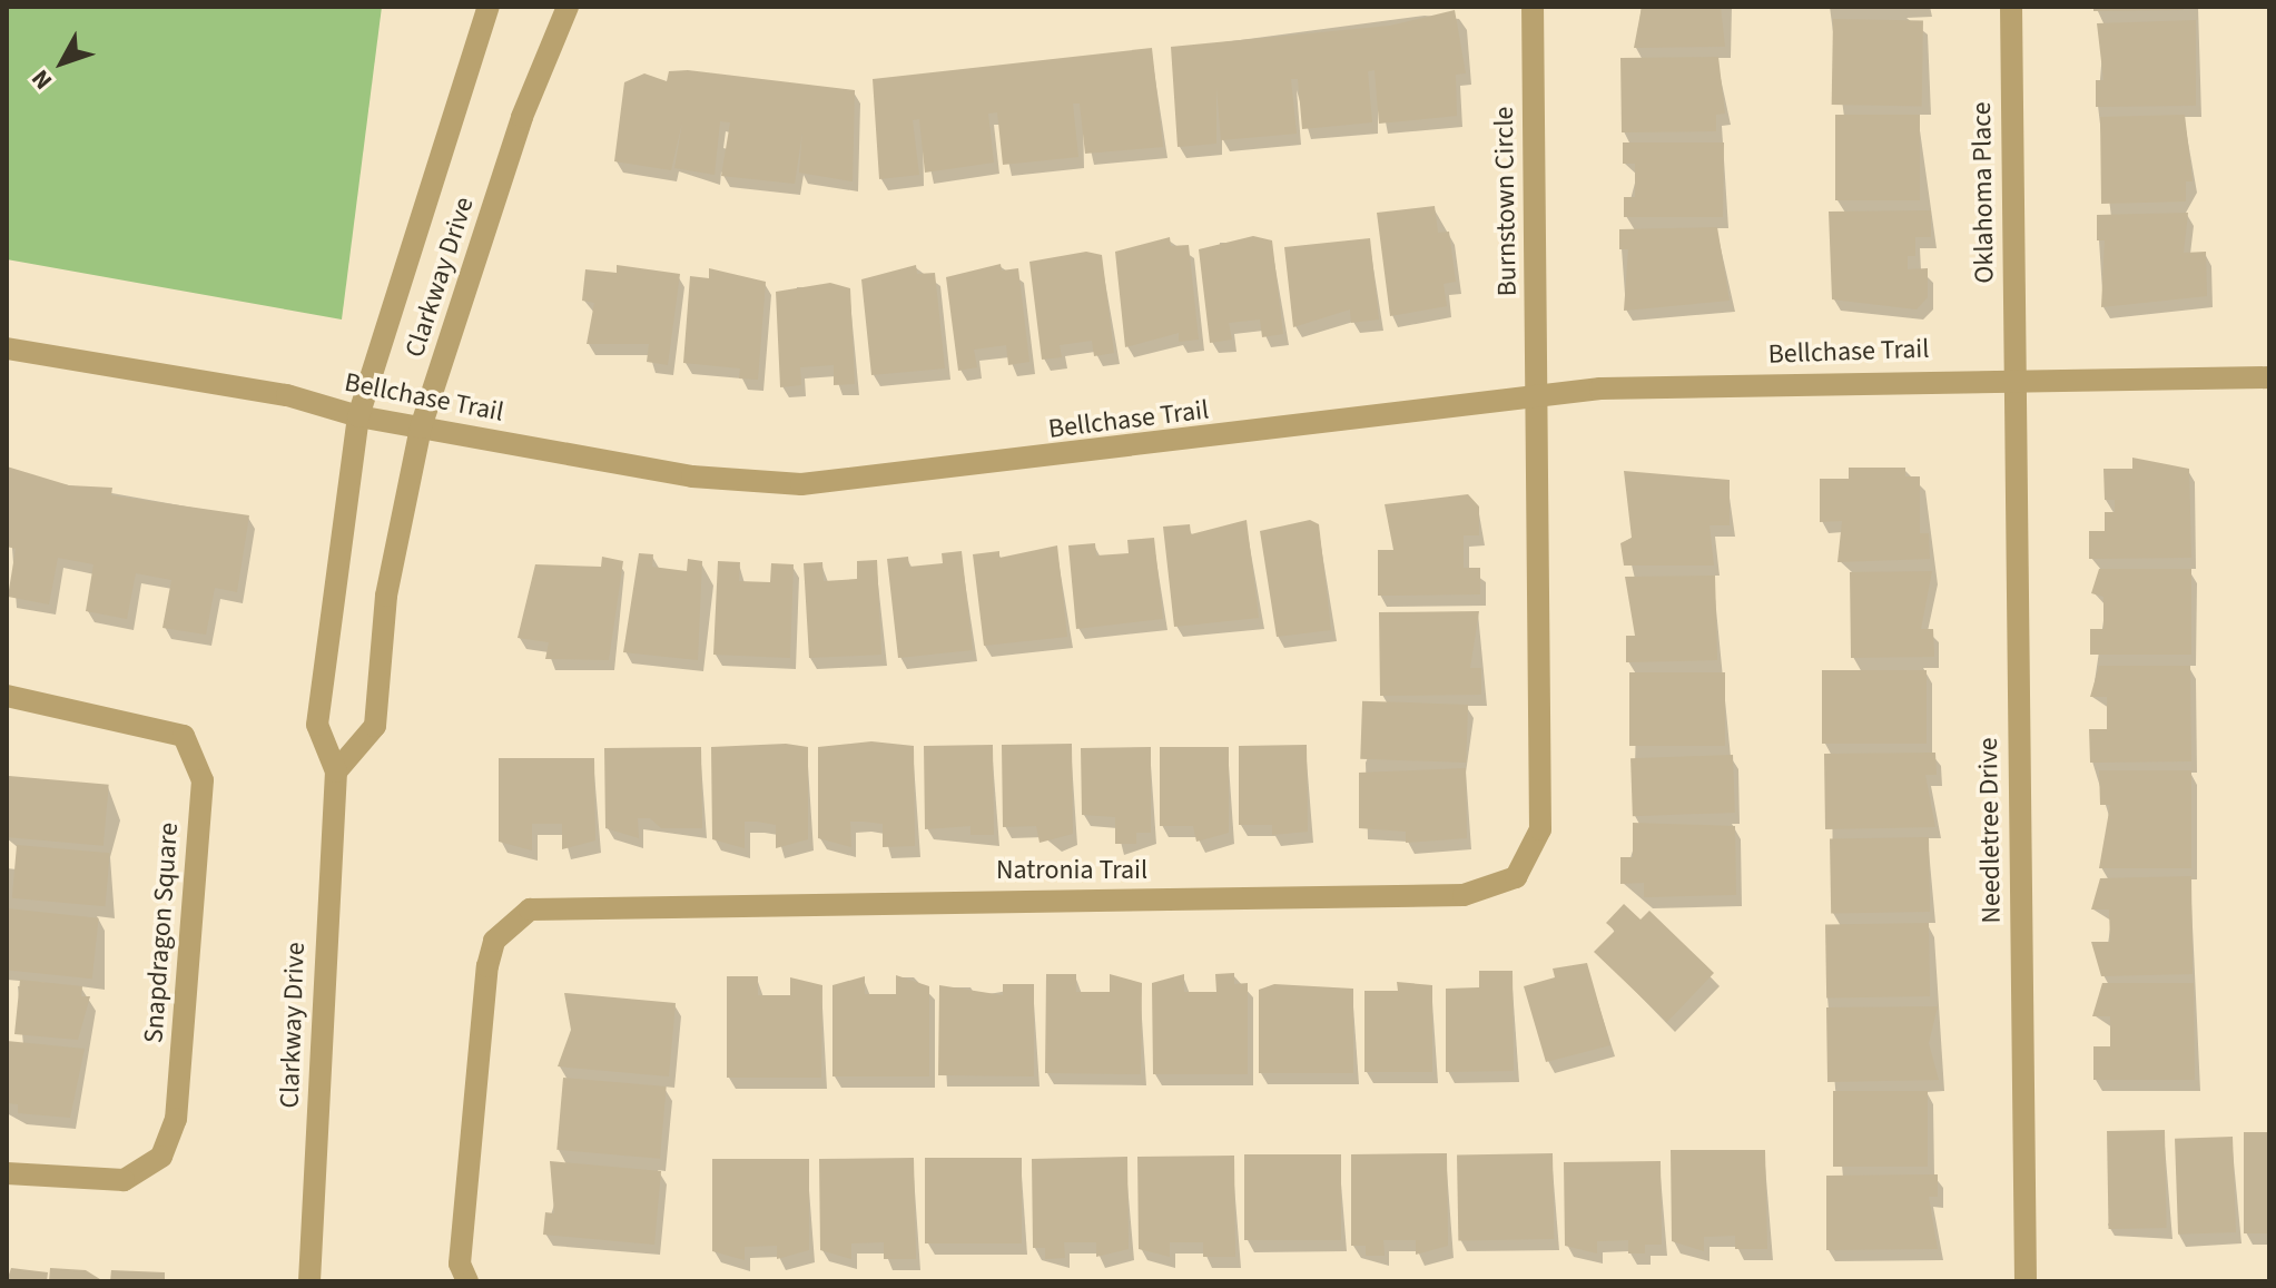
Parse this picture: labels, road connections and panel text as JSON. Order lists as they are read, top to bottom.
{
  "streets": {
    "street": [
      "Oklahoma Place",
      "Burnstown Circle",
      "Clarkway Drive",
      "Bellchase Trail",
      "Needletree Drive",
      "Natronia Trail",
      "Snapdragon Square"
    ]
  },
  "crossings": [
    ["Oklahoma Place", "Bellchase Trail"],
    ["Oklahoma Place", "Needletree Drive"],
    ["Burnstown Circle", "Bellchase Trail"],
    ["Burnstown Circle", "Natronia Trail"],
    ["Clarkway Drive", "Bellchase Trail"],
    ["Bellchase Trail", "Needletree Drive"],
    ["Bellchase Trail", "Natronia Trail"]
  ],
  "north": "bottom left"
}
